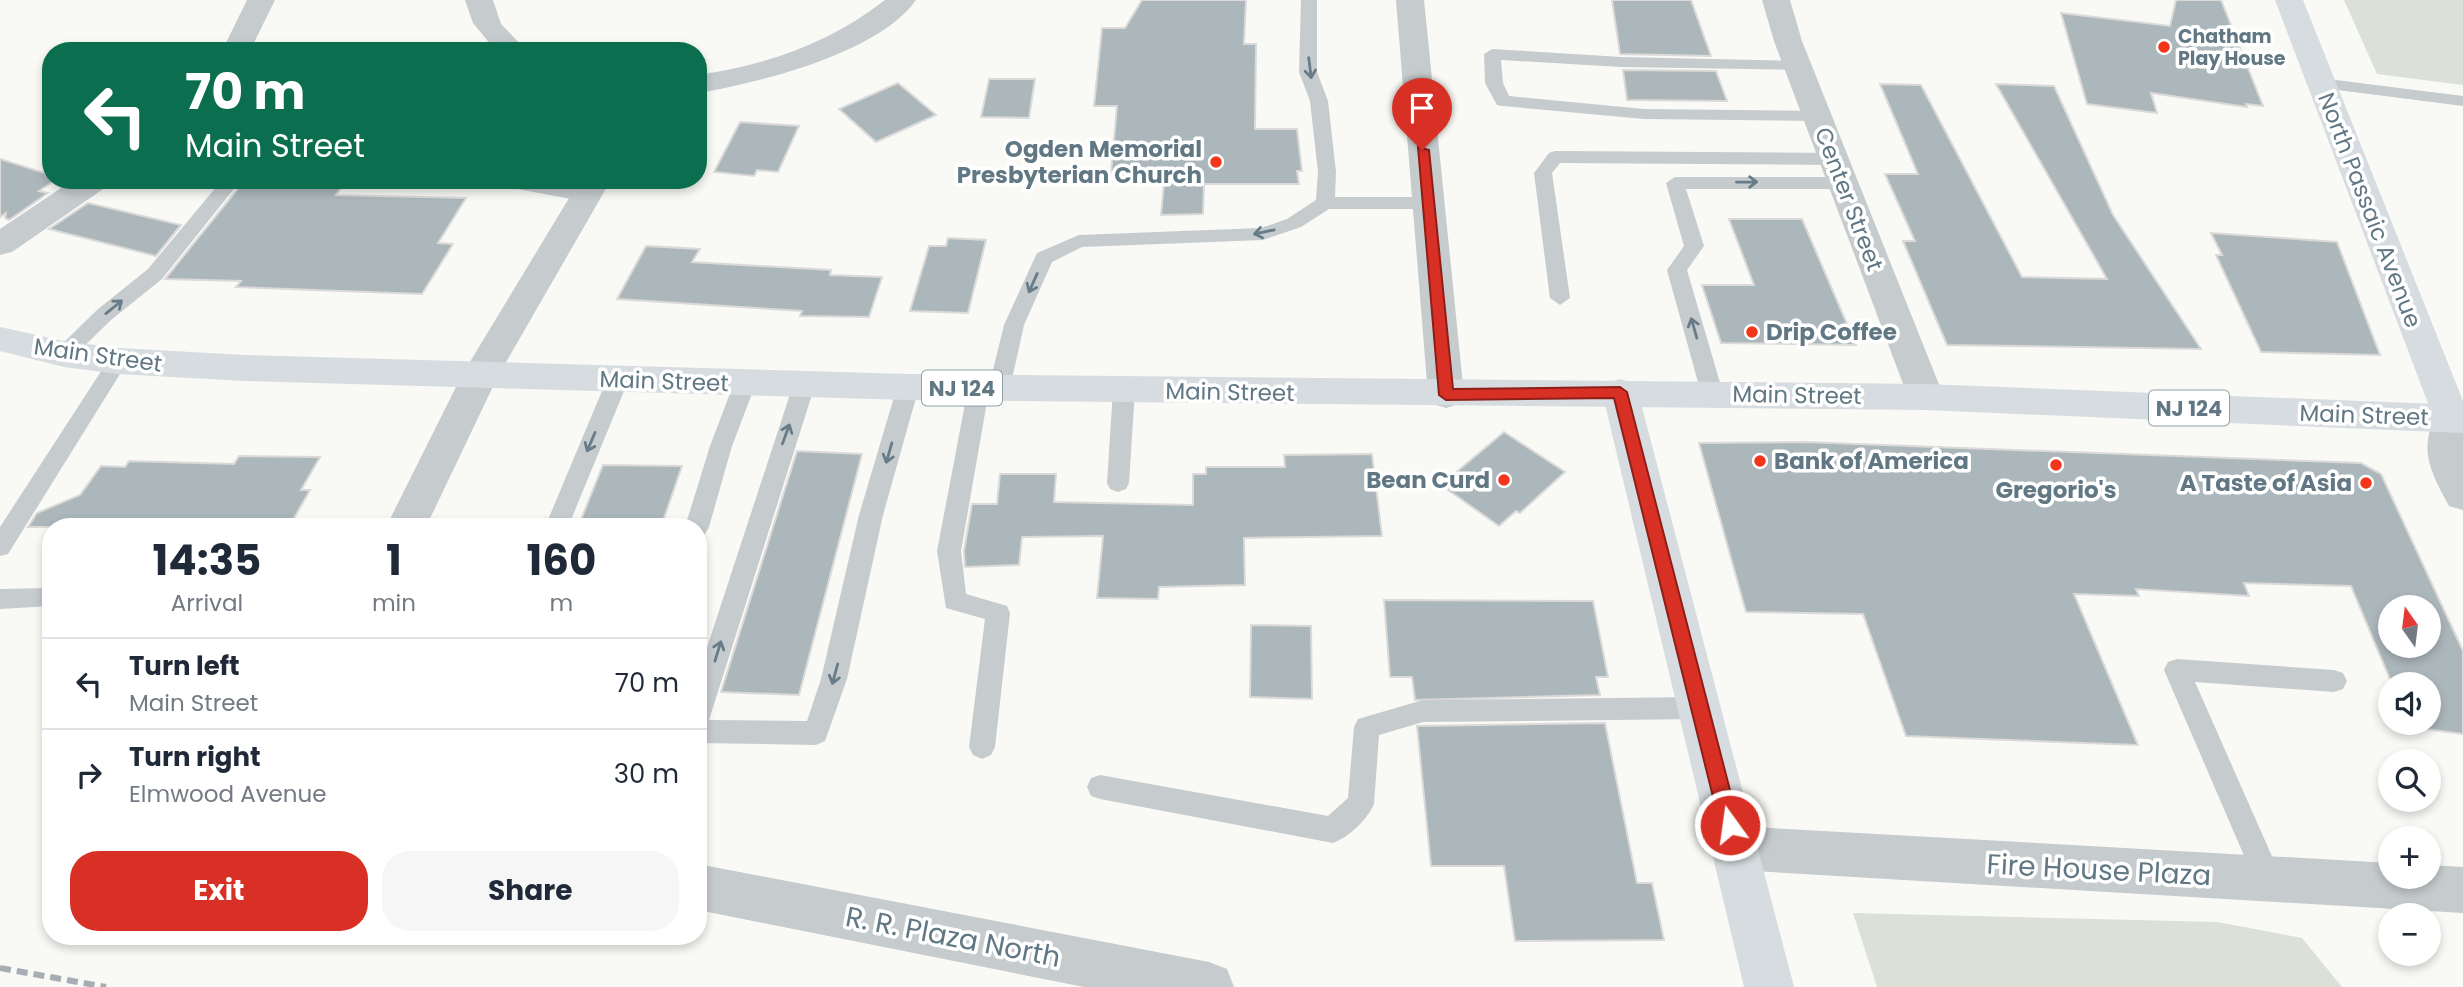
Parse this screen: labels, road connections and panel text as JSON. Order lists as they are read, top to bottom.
{
  "streets": {
    "main road": ["North Passaic Avenue", "Main Street", "NJ 124"],
    "street": ["Center Street", "Fire House Plaza", "R. R. Plaza North"]
  },
  "crossings": [
    ["Center Street", "Main Street"],
    ["North Passaic Avenue", "Main Street"]
  ],
  "places": [
    "Chatham Play House",
    "Ogden Memorial Presbyterian Church",
    "Drip Coffee",
    "Bank of America",
    "Gregorio's",
    "Bean Curd",
    "A Taste of Asia"
  ],
  "north": "top",
  "page": {
    "turn": ["70 m", "Main Street"],
    "eta": [
      "14:35",
      "Arrival",
      "1",
      "min",
      "160",
      "m"
    ],
    "map_buttons": ["+", "−"],
    "list": [
      {
        "name": "Turn left",
        "note": "Main Street",
        "value": "70 m"
      },
      {
        "name": "Turn right",
        "note": "Elmwood Avenue",
        "value": "30 m"
      }
    ],
    "buttons": ["Exit", "Share"]
  }
}
